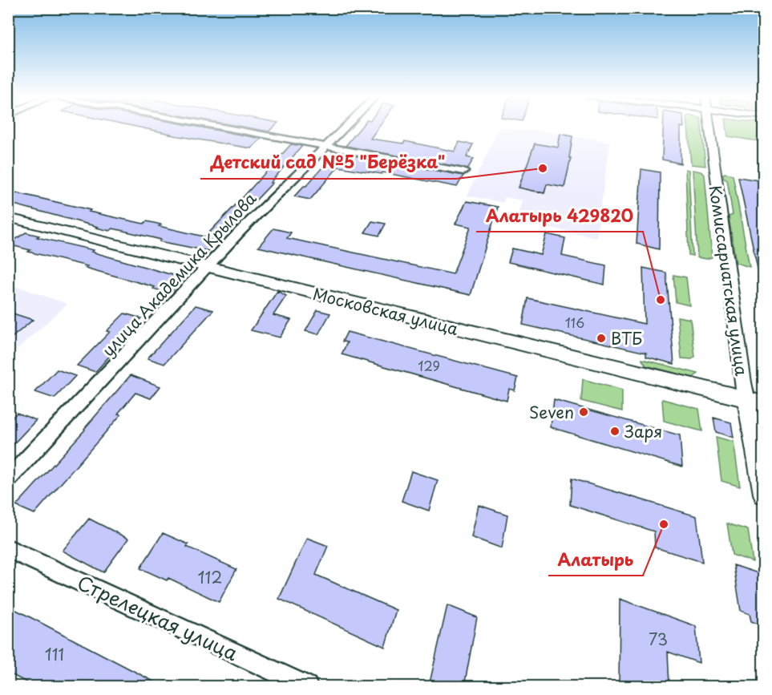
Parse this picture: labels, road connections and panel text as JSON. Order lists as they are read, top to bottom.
{
  "streets": {
    "street": [
      "улица Академика Крылова",
      "Комиссариатская улица",
      "Московская улица",
      "Стрелецкая улица"
    ]
  },
  "crossings": [
    ["улица Академика Крылова", "Московская улица"],
    ["Комиссариатская улица", "Московская улица"]
  ],
  "places": [
    "Детский сад №5 \"Берёзка\"",
    "Алатырь 429820",
    "ВТБ",
    "Seven",
    "Заря",
    "Алатырь"
  ],
  "house_numbers": [
    "116",
    "129",
    "112",
    "73",
    "111"
  ]
}
